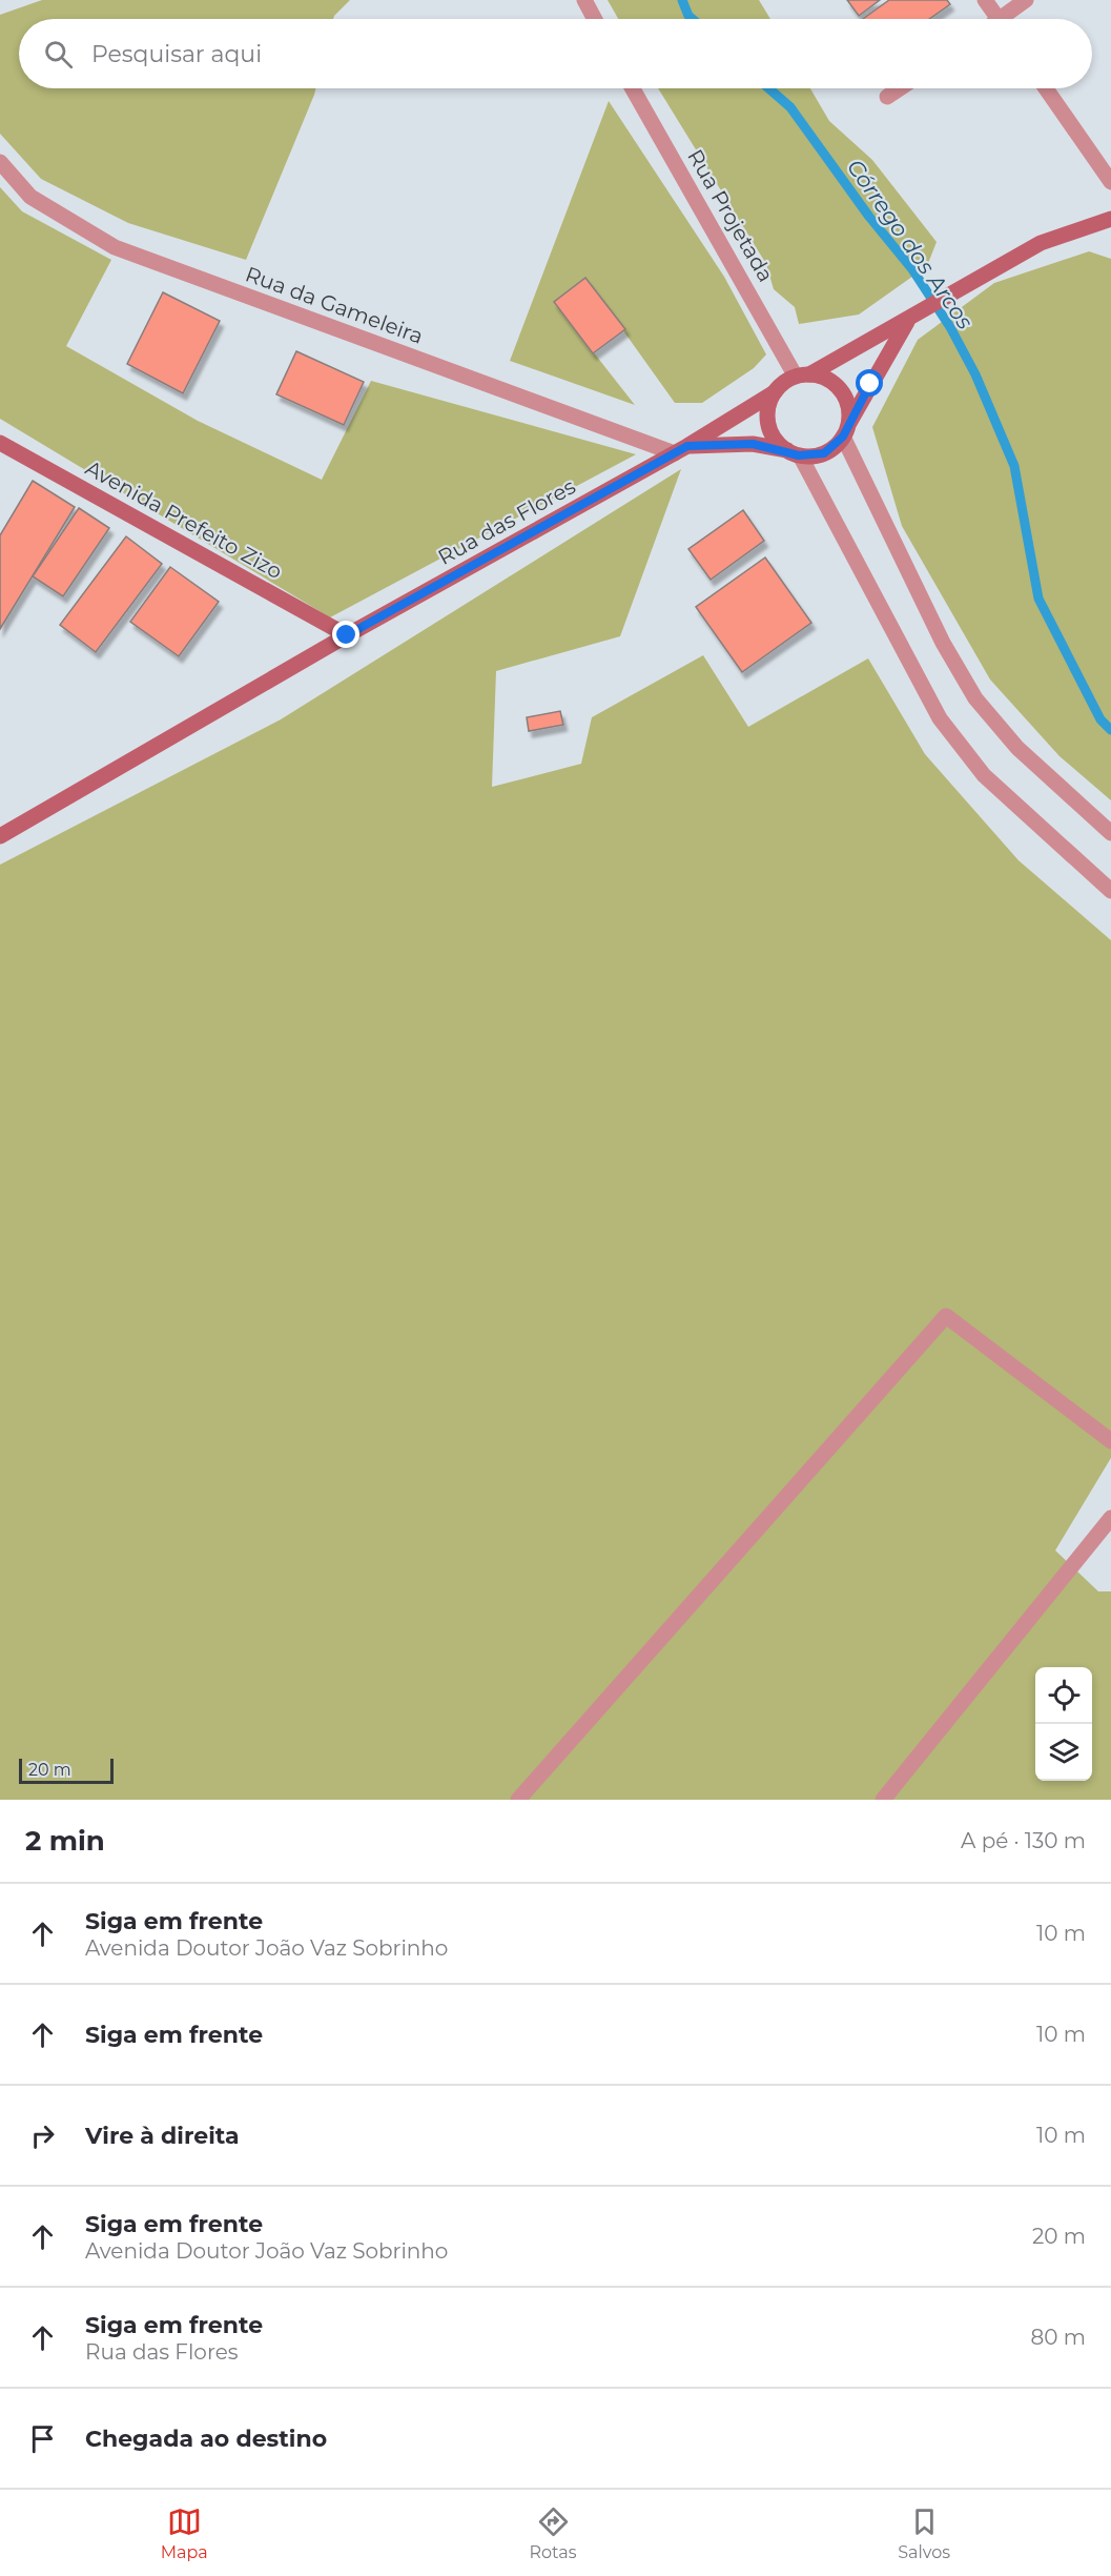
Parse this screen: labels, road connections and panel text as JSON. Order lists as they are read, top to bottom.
{
  "streets": {
    "main road": ["Avenida Prefeito Zizo", "Rua das Flores"],
    "street": ["Rua Projetada", "Rua da Gameleira"]
  },
  "crossings": [
    ["Rua Projetada", "Rua das Flores"],
    ["Rua da Gameleira", "Rua das Flores"],
    ["Avenida Prefeito Zizo", "Rua das Flores"]
  ],
  "water": ["Córrego dos Arcos"],
  "scale_bar": "20 m",
  "page": {
    "search": "Pesquisar aqui",
    "scale": "20 m",
    "heading": ["2 min", "A pé · 130 m"],
    "list": [
      ["Siga em frente", "Avenida Doutor João Vaz Sobrinho", "10 m"],
      ["Siga em frente", "10 m"],
      ["Vire à direita", "10 m"],
      ["Siga em frente", "Avenida Doutor João Vaz Sobrinho", "20 m"],
      ["Siga em frente", "Rua das Flores", "80 m"],
      "Chegada ao destino"
    ],
    "nav": ["Mapa", "Rotas", "Salvos"]
  }
}
